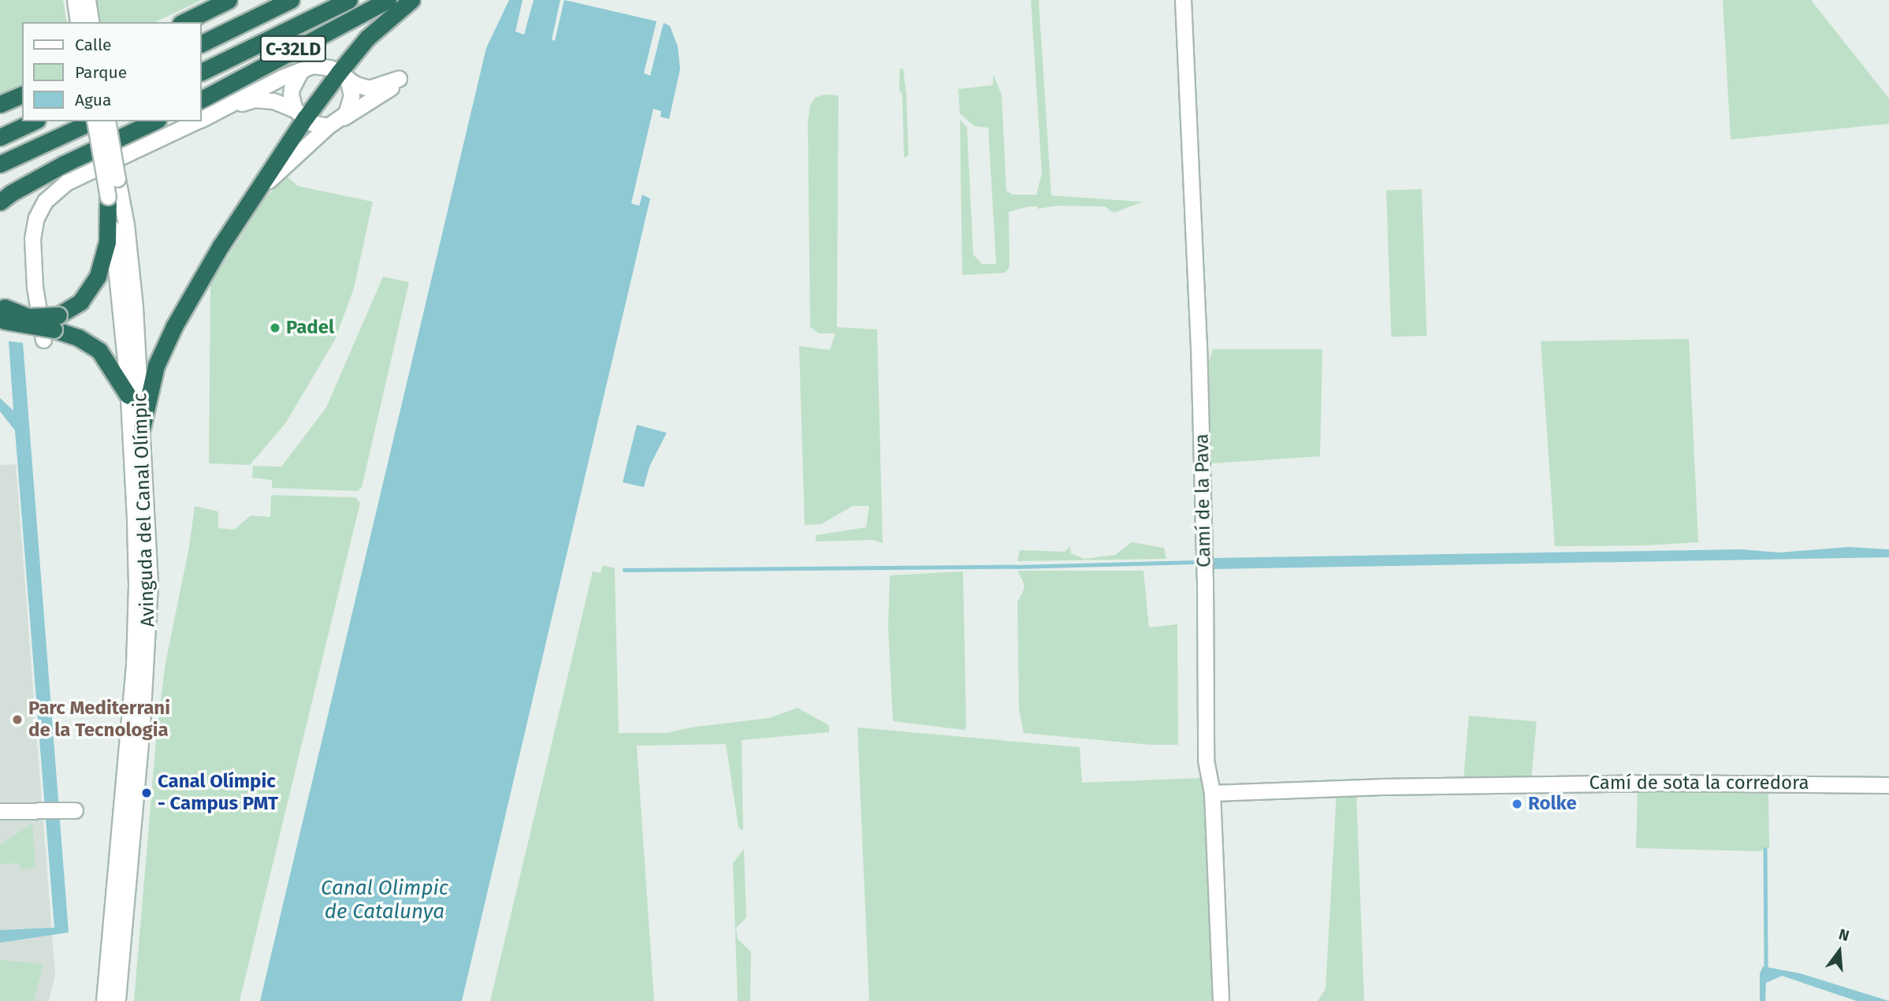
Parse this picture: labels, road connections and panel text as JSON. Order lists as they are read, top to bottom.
{
  "streets": {
    "highway": ["C-32LD"],
    "street": ["Camí de la Pava", "Avinguda del Canal Olímpic", "Camí de sota la corredora"]
  },
  "crossings": [
    ["Camí de la Pava", "Camí de sota la corredora"]
  ],
  "water": ["Canal Olimpic de Catalunya"],
  "places": [
    "Padel",
    "Parc Mediterrani de la Tecnologia",
    "Canal Olímpic - Campus PMT",
    "Rolke"
  ],
  "legend": ["Calle", "Parque", "Agua"],
  "north": "top"
}
